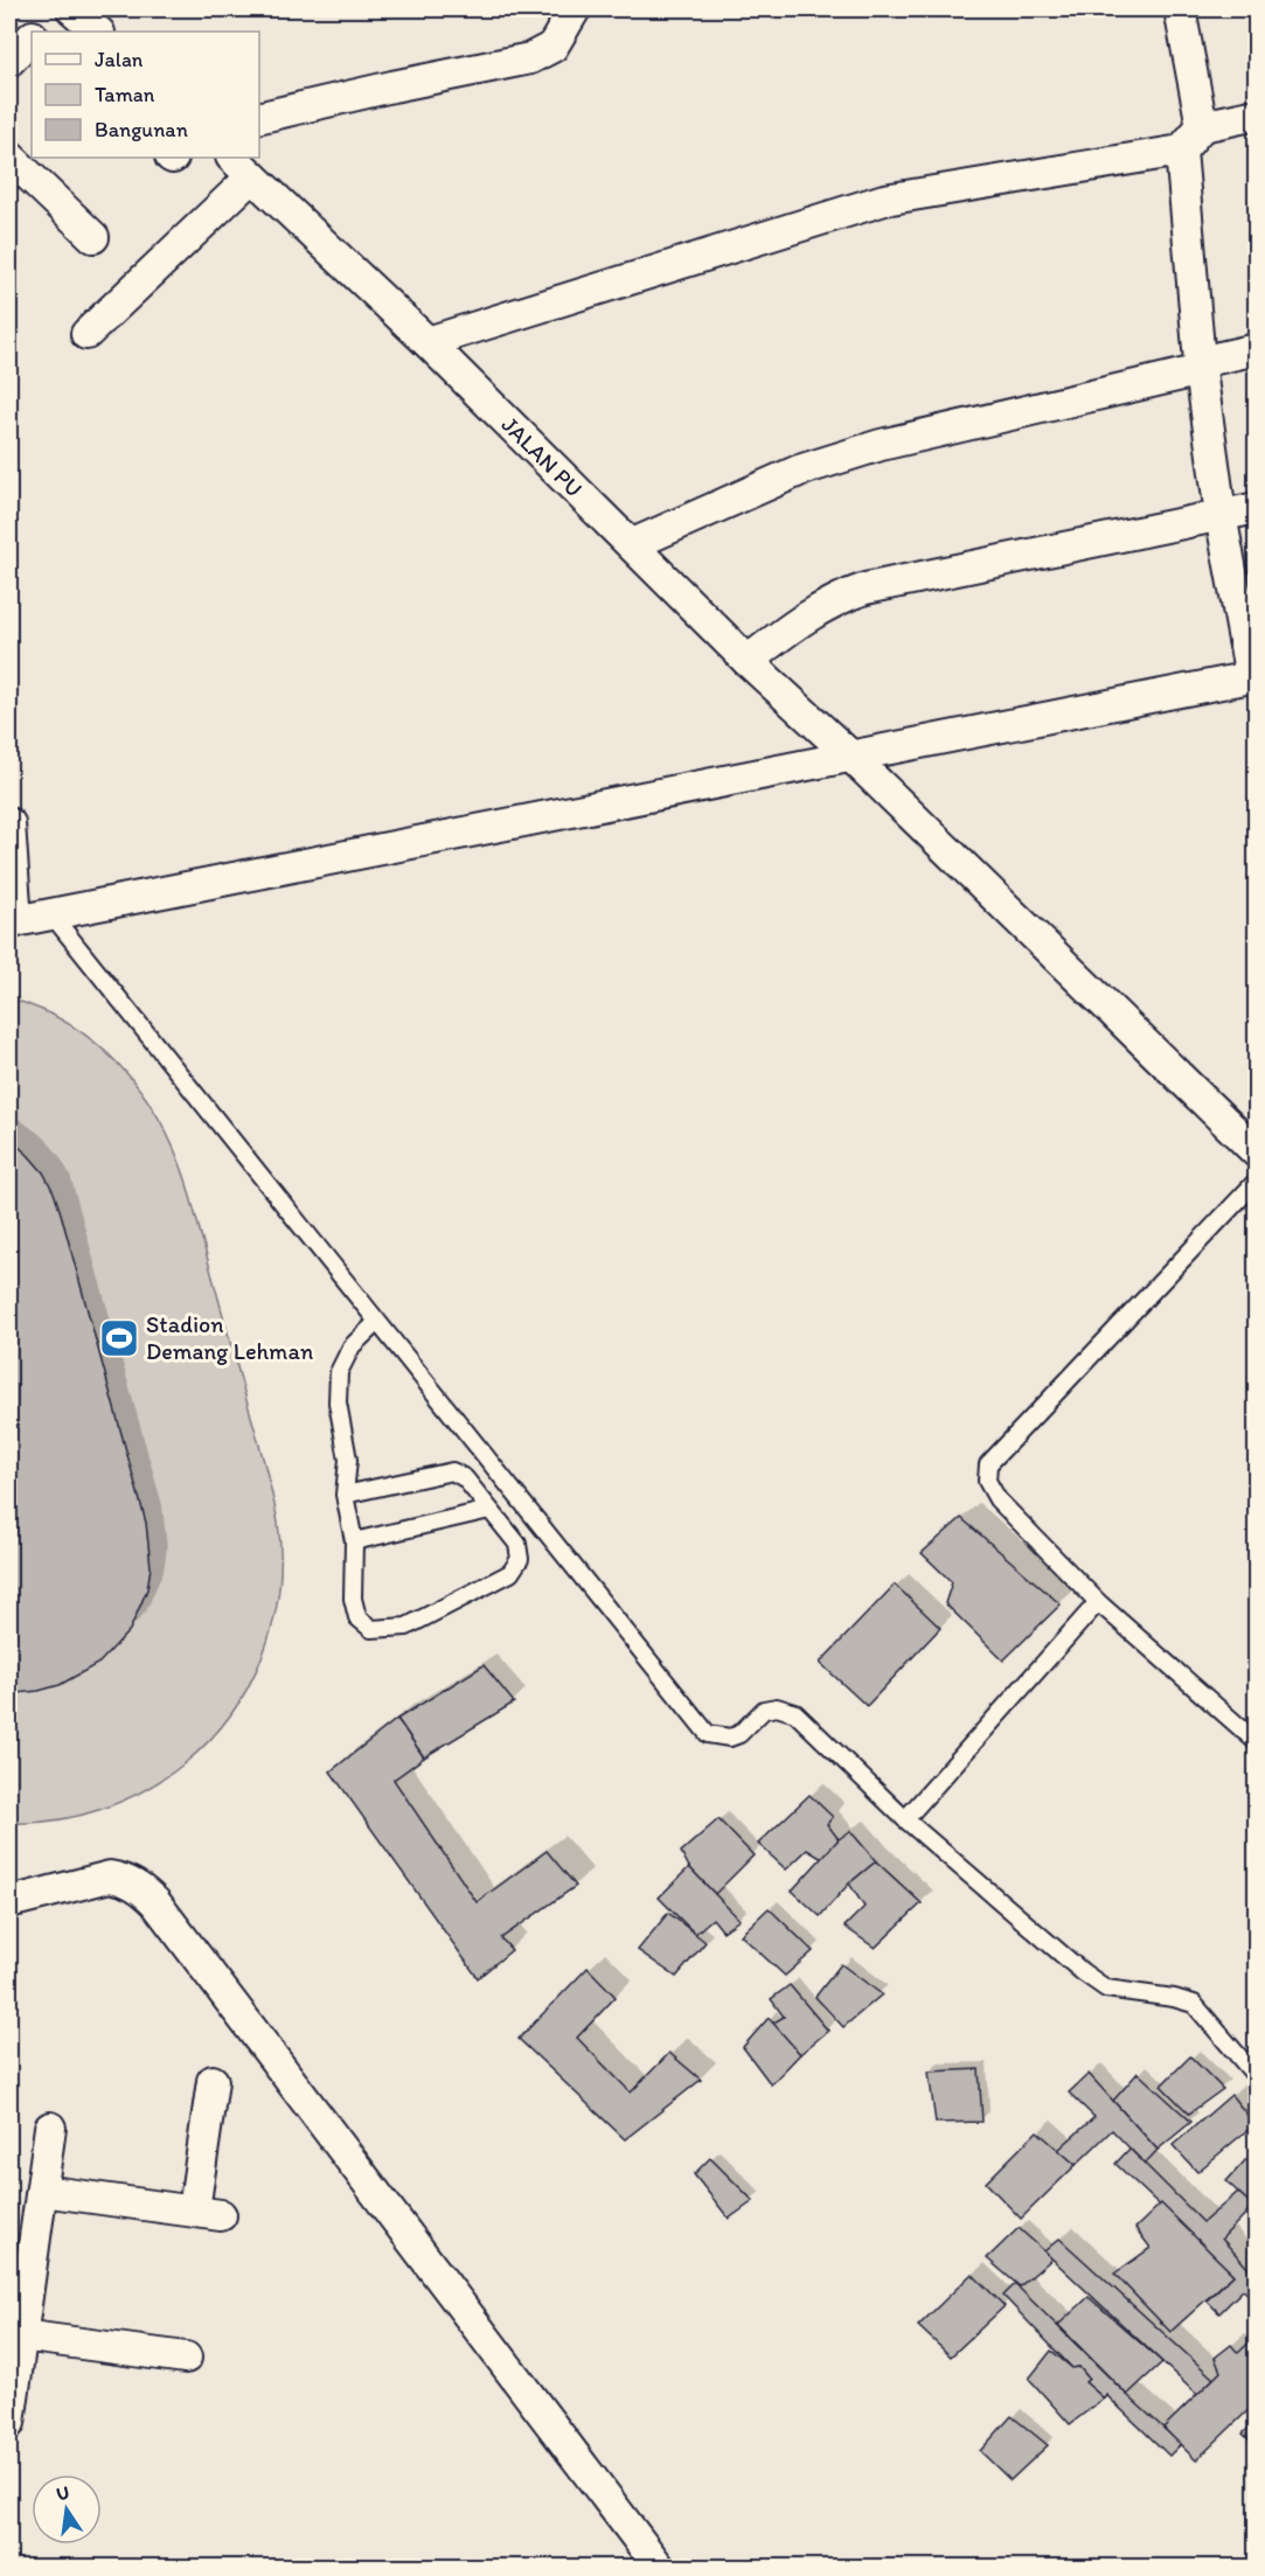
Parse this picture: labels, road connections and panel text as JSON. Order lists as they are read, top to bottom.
{
  "streets": {
    "street": ["JALAN PU"]
  },
  "places": {
    "sports": ["Stadion Demang Lehman"]
  },
  "legend": ["Jalan", "Taman", "Bangunan"],
  "north": "top"
}
